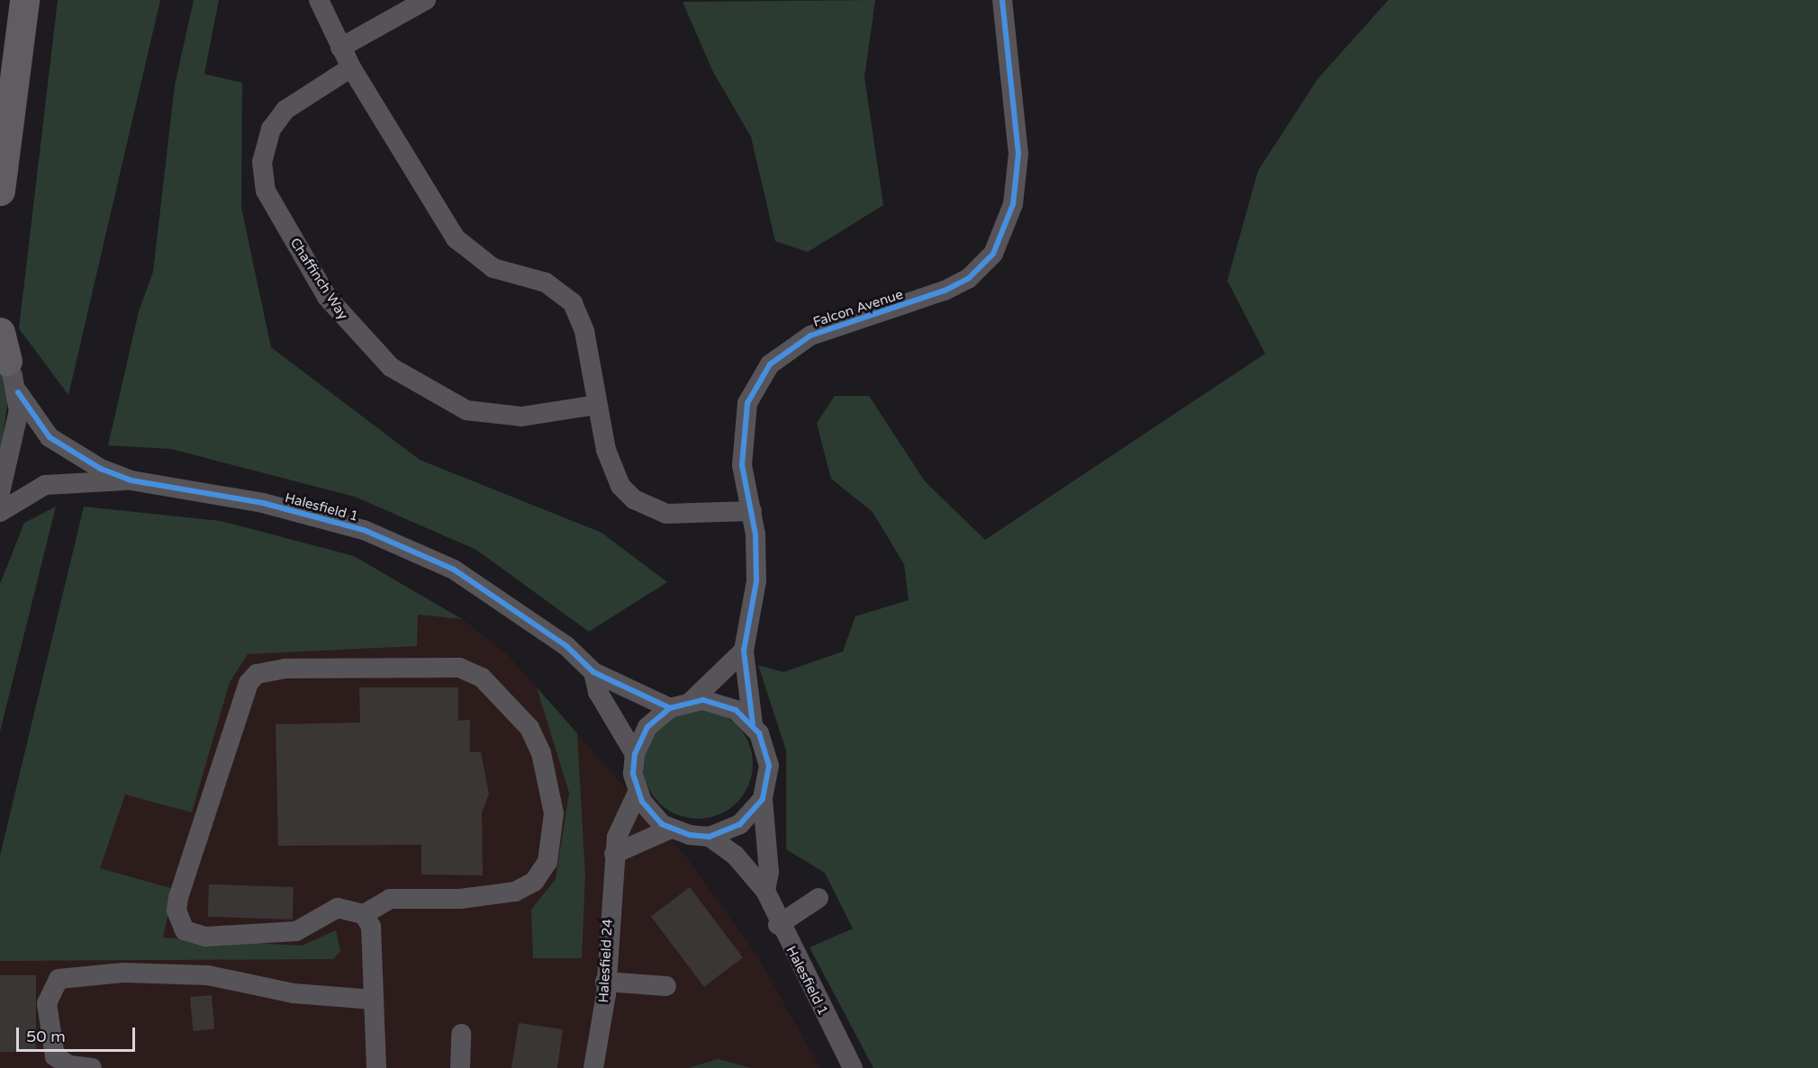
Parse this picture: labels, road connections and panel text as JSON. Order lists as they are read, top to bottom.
{
  "streets": {
    "street": [
      "Chaffinch Way",
      "Falcon Avenue",
      "Halesfield 1",
      "Halesfield 24"
    ]
  },
  "crossings": [
    ["Falcon Avenue", "Halesfield 1"],
    ["Falcon Avenue", "Halesfield 24"],
    ["Halesfield 1", "Halesfield 24"]
  ],
  "scale_bar": "50 m"
}
